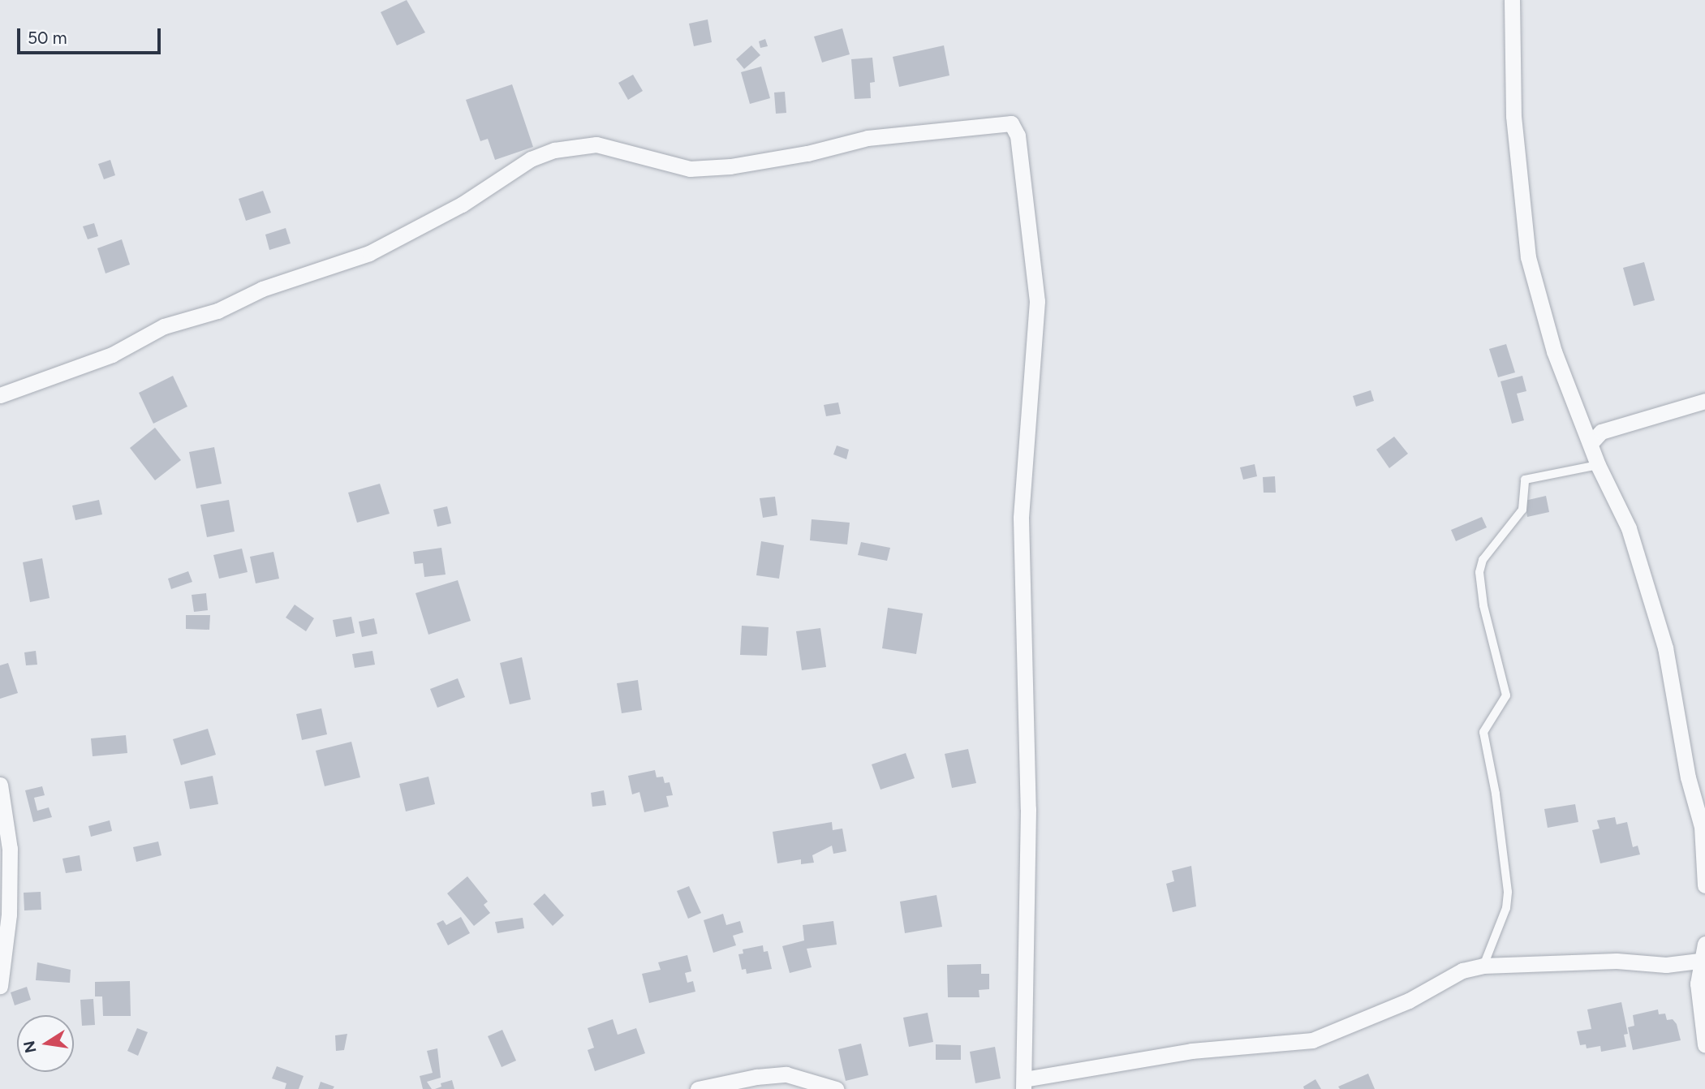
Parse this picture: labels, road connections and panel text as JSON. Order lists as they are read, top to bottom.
{
  "scale_bar": "50 m",
  "north": "left"
}
